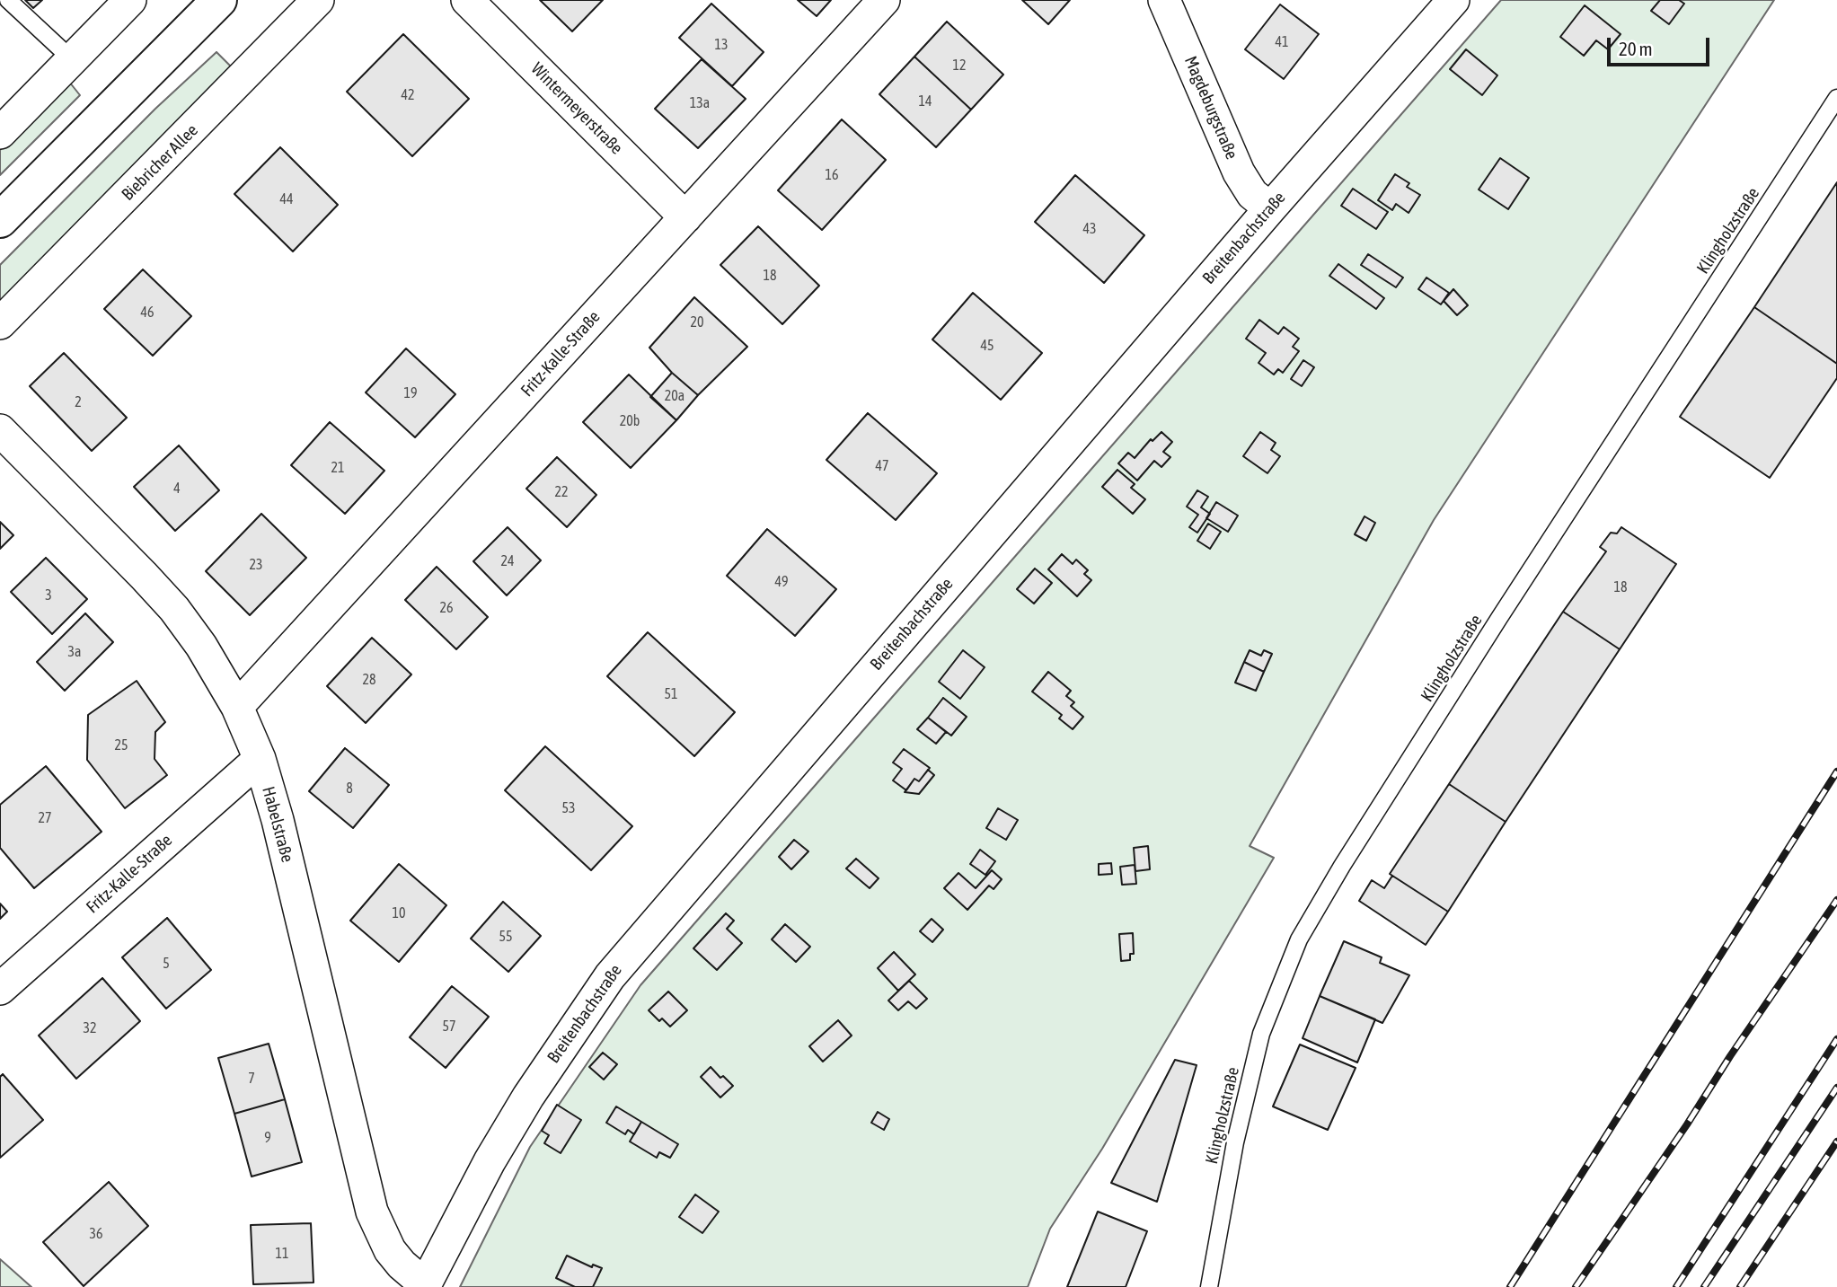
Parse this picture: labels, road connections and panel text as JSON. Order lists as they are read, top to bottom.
{
  "streets": {
    "street": [
      "Magdeburgstraße",
      "Wintermeyerstraße",
      "Biebricher Allee",
      "Breitenbachstraße",
      "Fritz-Kalle-Straße",
      "Habelstraße"
    ],
    "lane": ["Klingholzstraße"]
  },
  "crossings": [
    ["Magdeburgstraße", "Breitenbachstraße"],
    ["Wintermeyerstraße", "Fritz-Kalle-Straße"],
    ["Breitenbachstraße", "Habelstraße"],
    ["Fritz-Kalle-Straße", "Habelstraße"]
  ],
  "house_numbers": [
    "41",
    "13",
    "12",
    "42",
    "14",
    "13a",
    "16",
    "44",
    "43",
    "18",
    "46",
    "20",
    "45",
    "19",
    "20a",
    "2",
    "20b",
    "47",
    "21",
    "4",
    "22",
    "24",
    "23",
    "49",
    "18",
    "3",
    "26",
    "3a",
    "28",
    "51",
    "25",
    "8",
    "53",
    "27",
    "10",
    "55",
    "5",
    "57",
    "32",
    "7",
    "9",
    "36",
    "11"
  ],
  "scale_bar": "20 m"
}
